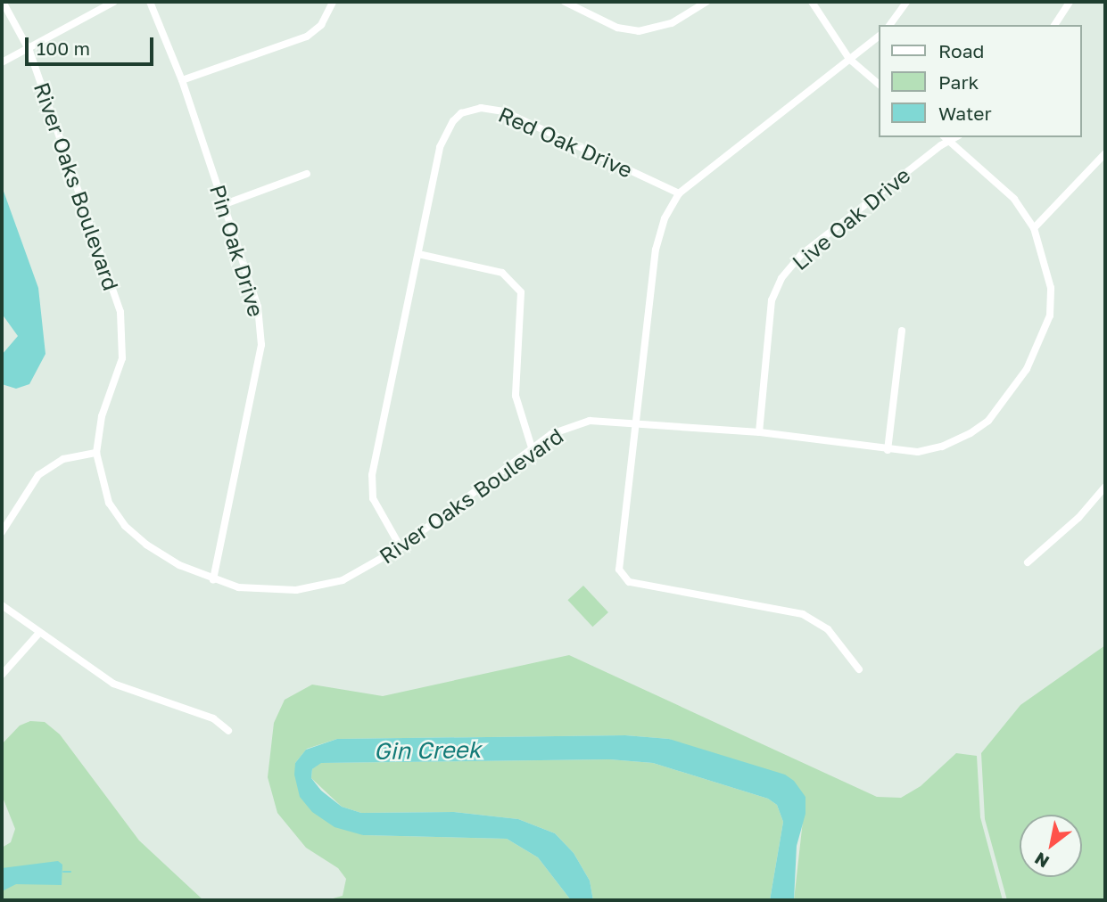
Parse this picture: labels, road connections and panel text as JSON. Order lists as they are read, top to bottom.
{
  "streets": {
    "street": [
      "Red Oak Drive",
      "River Oaks Boulevard",
      "Live Oak Drive",
      "Pin Oak Drive"
    ]
  },
  "crossings": [
    ["Red Oak Drive", "River Oaks Boulevard"],
    ["River Oaks Boulevard", "Live Oak Drive"],
    ["River Oaks Boulevard", "Pin Oak Drive"]
  ],
  "water": ["Gin Creek"],
  "legend": ["Road", "Park", "Water"],
  "scale_bar": "100 m",
  "north": "bottom left"
}
